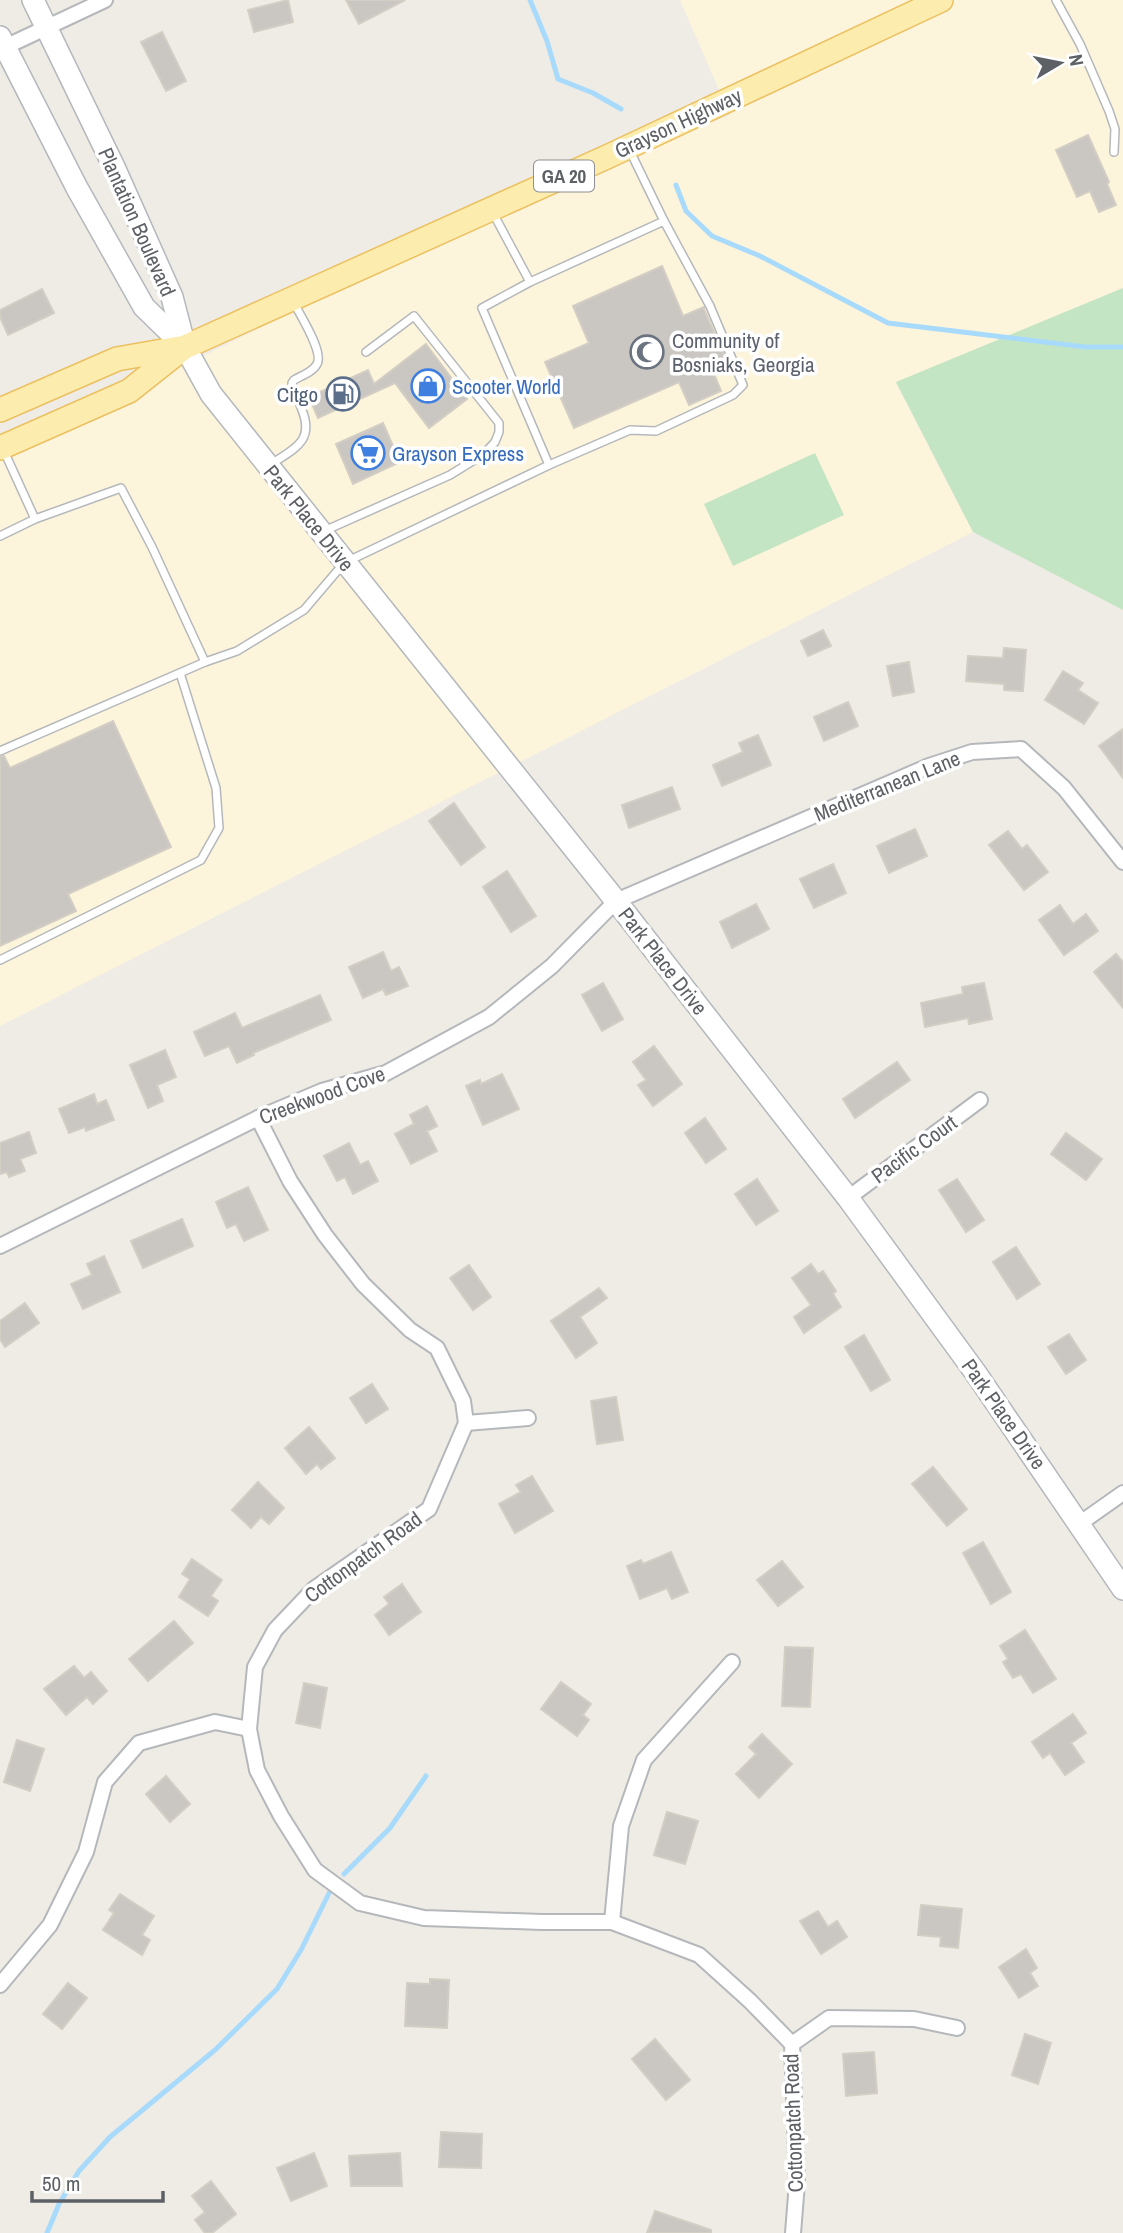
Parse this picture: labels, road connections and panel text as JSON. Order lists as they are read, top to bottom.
{
  "streets": {
    "main road": ["Grayson Highway", "GA 20"],
    "street": [
      "Plantation Boulevard",
      "Park Place Drive",
      "Mediterranean Lane",
      "Creekwood Cove",
      "Pacific Court",
      "Cottonpatch Road"
    ]
  },
  "crossings": [
    ["Grayson Highway", "Plantation Boulevard"],
    ["Grayson Highway", "Park Place Drive"],
    ["Plantation Boulevard", "Park Place Drive"],
    ["Park Place Drive", "Mediterranean Lane"],
    ["Park Place Drive", "Creekwood Cove"],
    ["Park Place Drive", "Pacific Court"],
    ["Mediterranean Lane", "Creekwood Cove"]
  ],
  "places": {
    "mosque": ["Community of Bosniaks, Georgia"],
    "shop": ["Scooter World"],
    "fuel station": ["Citgo"],
    "supermarket": ["Grayson Express"]
  },
  "scale_bar": "50 m",
  "north": "right"
}
